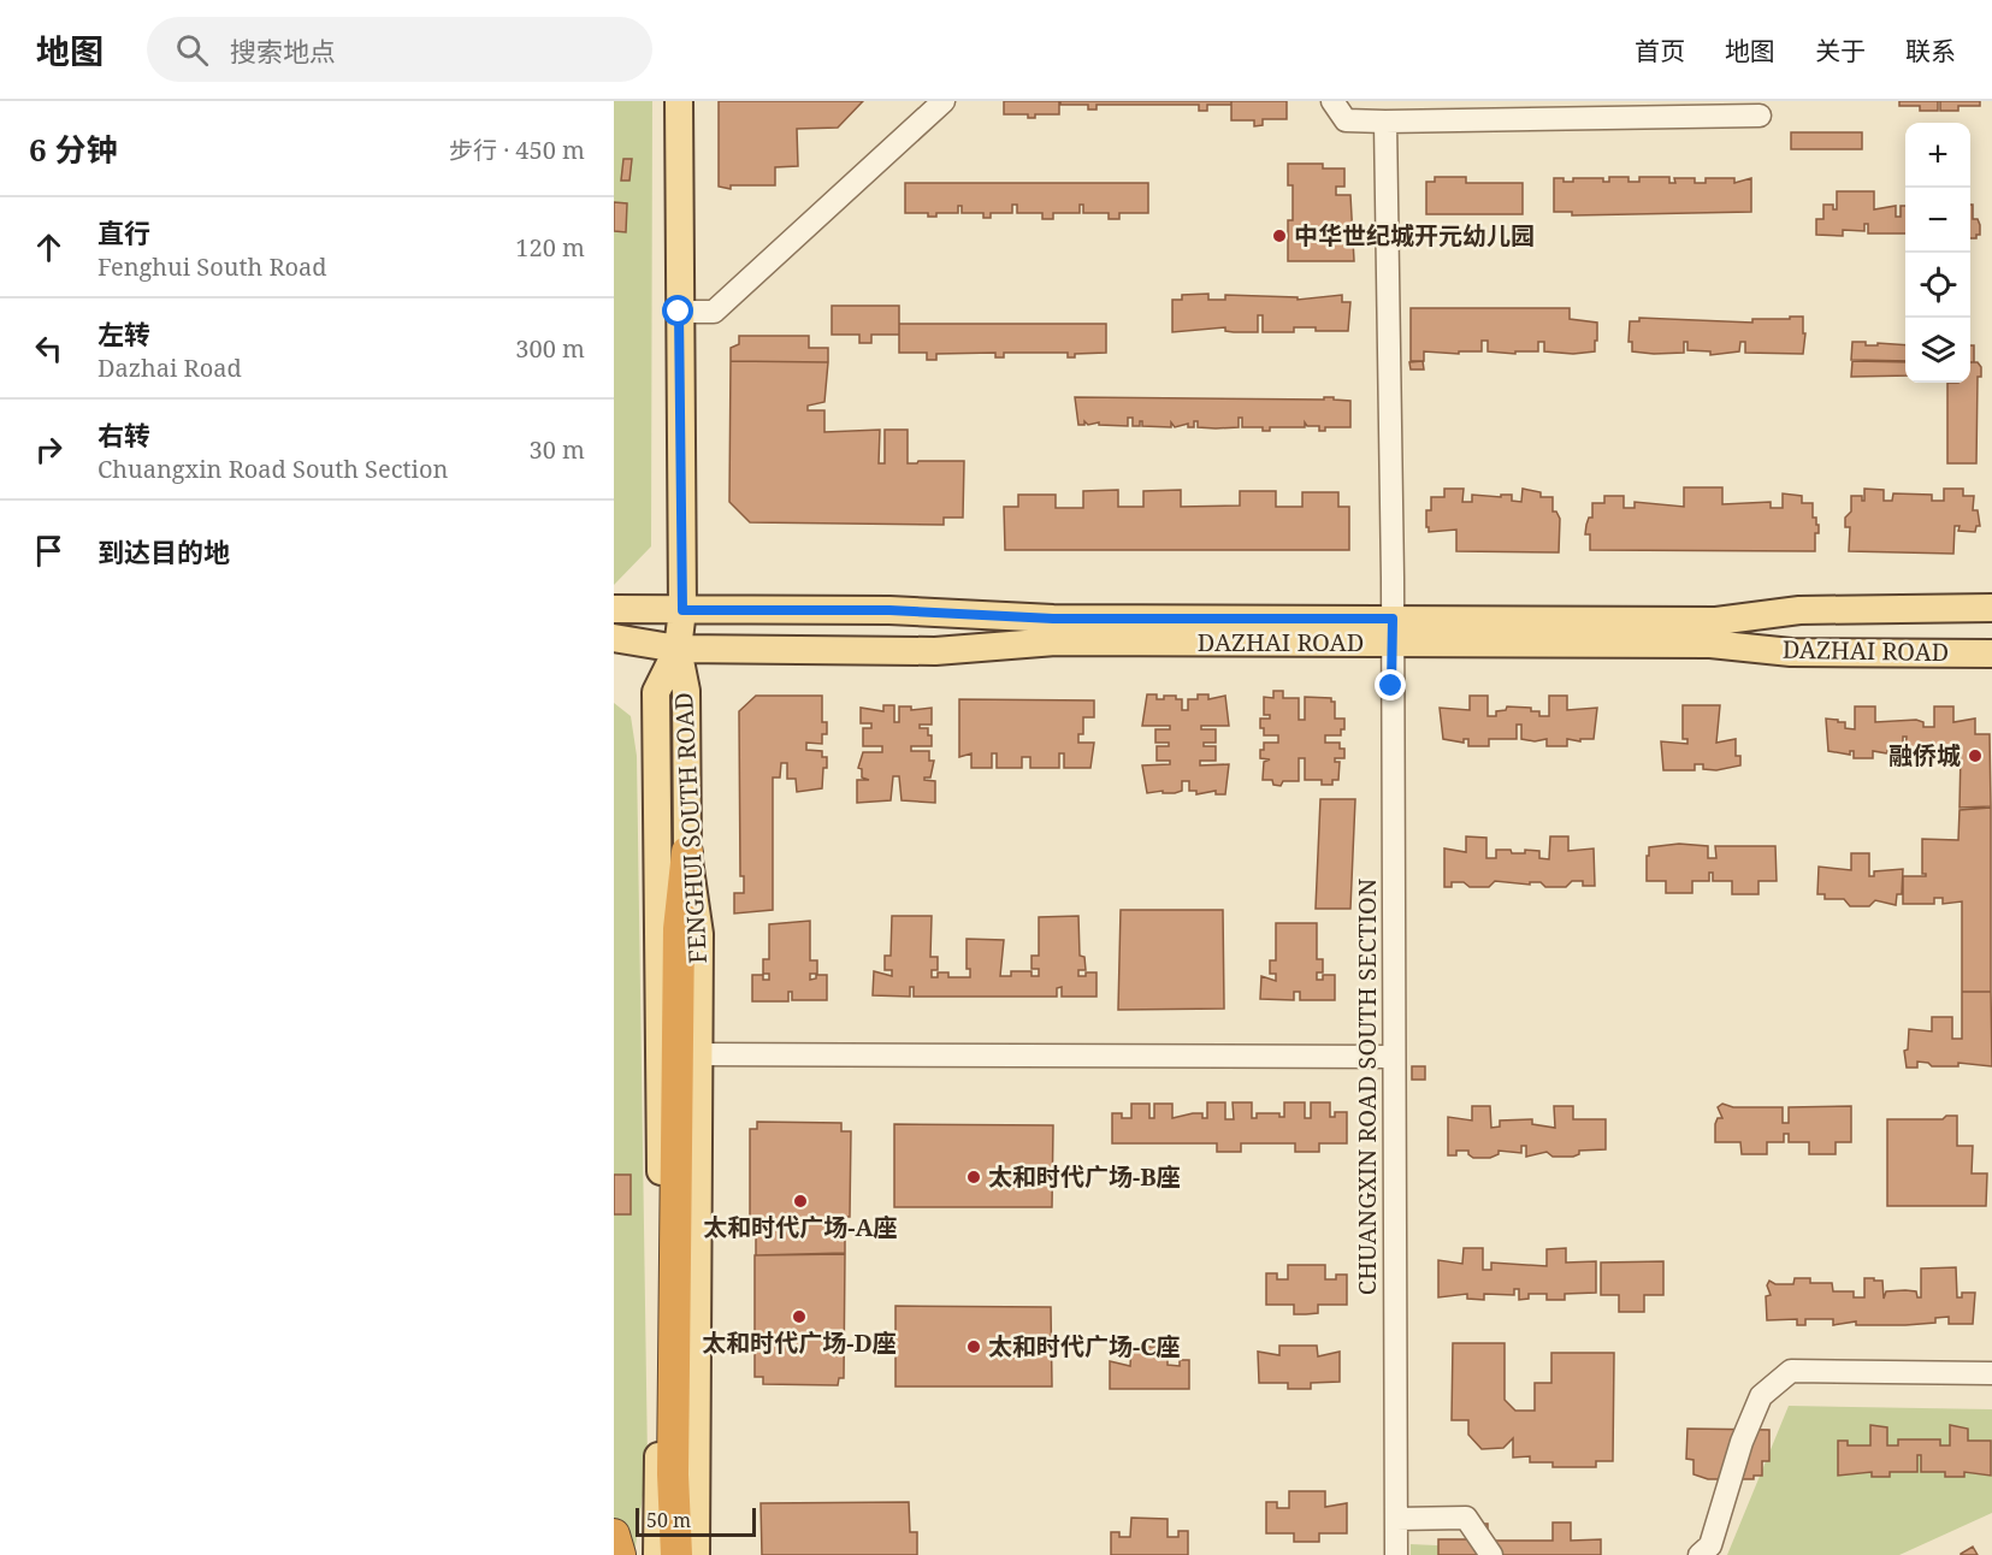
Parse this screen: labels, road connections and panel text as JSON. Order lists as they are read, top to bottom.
{
  "streets": {
    "main road": ["DAZHAI ROAD", "FENGHUI SOUTH ROAD"],
    "street": ["CHUANGXIN ROAD SOUTH SECTION"]
  },
  "crossings": [
    ["DAZHAI ROAD", "FENGHUI SOUTH ROAD"],
    ["DAZHAI ROAD", "CHUANGXIN ROAD SOUTH SECTION"]
  ],
  "places": [
    "中华世纪城开元幼儿园",
    "融侨城",
    "太和时代广场-B座",
    "太和时代广场-A座",
    "太和时代广场-D座",
    "太和时代广场-C座"
  ],
  "scale_bar": "50 m",
  "page": {
    "header": "地图",
    "search": "搜索地点",
    "nav": [
      "首页",
      "地图",
      "关于",
      "联系"
    ],
    "heading": ["6 分钟", "步行 · 450 m"],
    "map_buttons": ["+", "−"],
    "list": [
      ["直行", "Fenghui South Road", "120 m"],
      ["左转", "Dazhai Road", "300 m"],
      ["右转", "Chuangxin Road South Section", "30 m"],
      "到达目的地"
    ],
    "scale": "50 m"
  }
}
